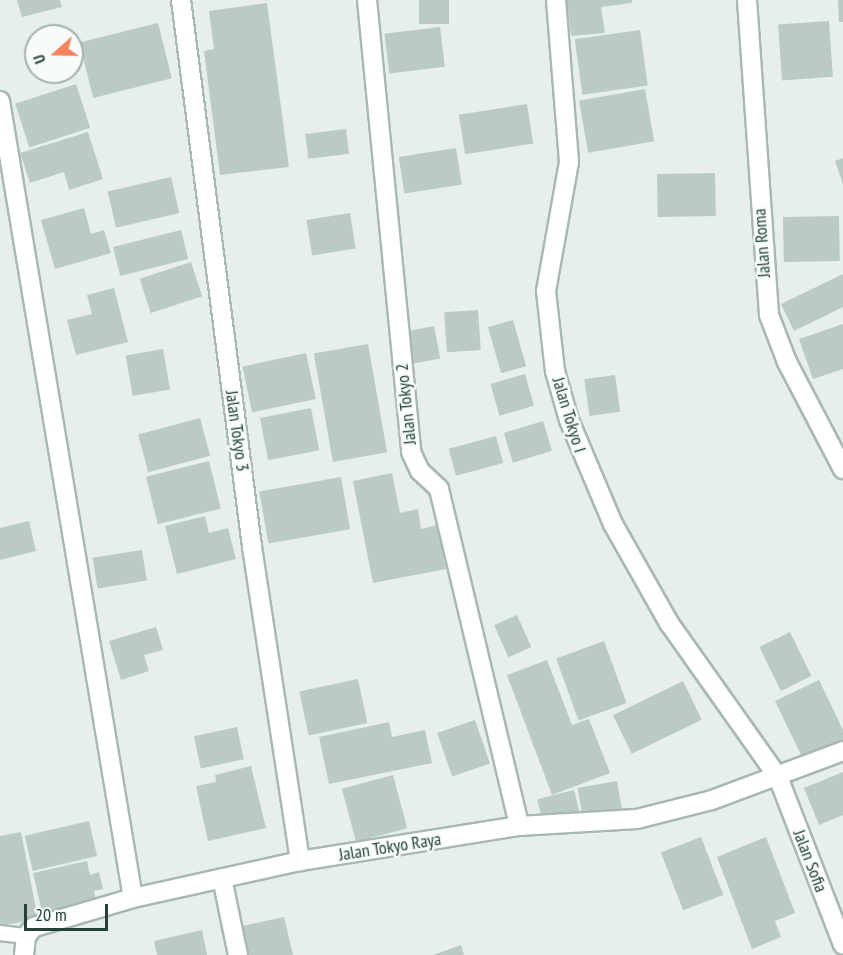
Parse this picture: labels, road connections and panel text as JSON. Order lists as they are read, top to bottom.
{
  "streets": {
    "street": [
      "Jalan Roma",
      "Jalan Tokyo 2",
      "Jalan Tokyo I",
      "Jalan Tokyo 3",
      "Jalan Tokyo Raya",
      "Jalan Sofia"
    ]
  },
  "crossings": [
    ["Jalan Tokyo 2", "Jalan Tokyo Raya"],
    ["Jalan Tokyo I", "Jalan Tokyo Raya"],
    ["Jalan Tokyo I", "Jalan Sofia"],
    ["Jalan Tokyo 3", "Jalan Tokyo Raya"],
    ["Jalan Tokyo Raya", "Jalan Sofia"]
  ],
  "scale_bar": "20 m",
  "north": "left"
}
